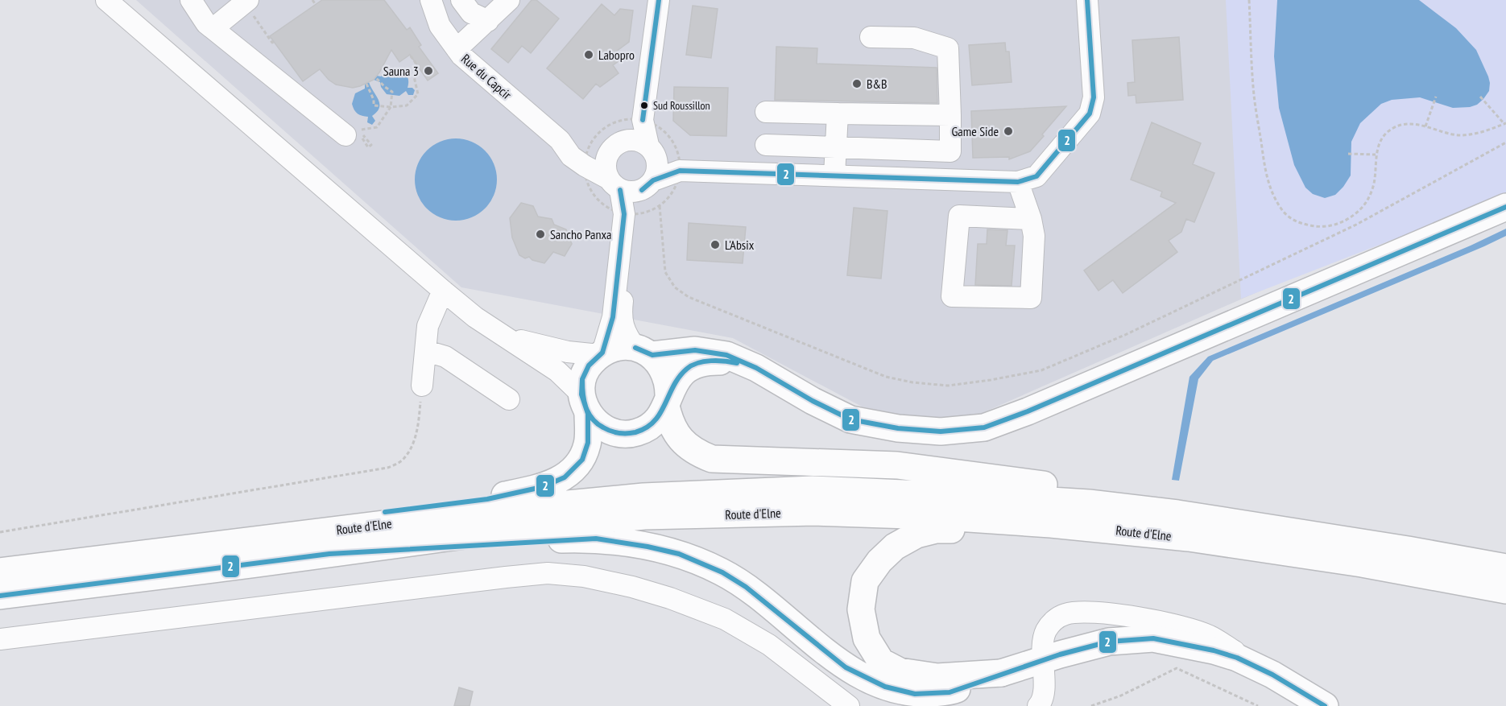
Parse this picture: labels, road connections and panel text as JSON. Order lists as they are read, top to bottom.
{
  "streets": {
    "main road": ["Route d'Elne"],
    "street": ["Rue du Capcir"]
  },
  "places": [
    "Labopro",
    "Sauna 3",
    "B&B",
    "Sud Roussillon",
    "Game Side",
    "Sancho Panxa",
    "L'Absix"
  ],
  "lines": ["transit line 2"]
}
